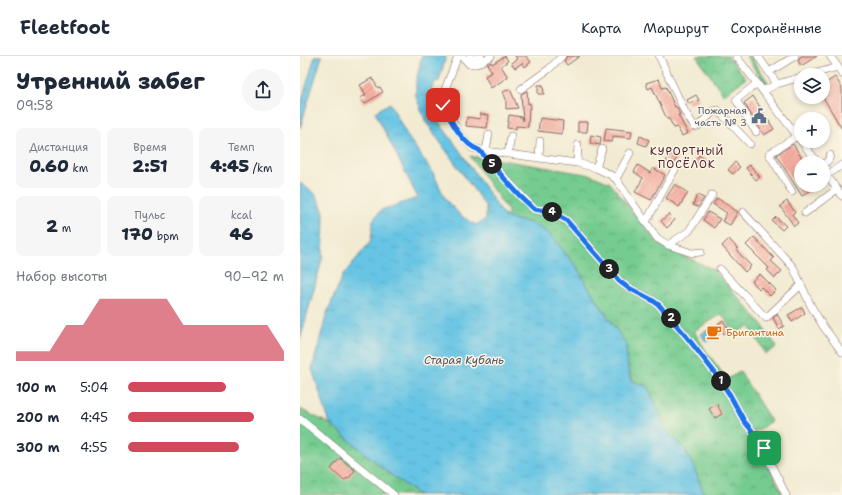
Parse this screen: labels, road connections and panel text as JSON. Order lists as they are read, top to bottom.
{
  "districts": ["КУРОРТНЫЙ ПОСЁЛОК"],
  "water": ["Старая Кубань"],
  "places": {
    "public building": ["Пожарная часть № 3"],
    "cafe": ["Бригантина"]
  },
  "page": {
    "header": "Fleetfoot",
    "nav": ["Карта", "Маршрут", "Сохранённые"],
    "heading": ["Утренний забег", "09:58"],
    "map_buttons": ["+", "−"],
    "stats": [
      ["Дистанция", "0.60 km"],
      ["Время", "2:51"],
      ["Темп", "4:45 /km"],
      ["2 m"],
      ["Пульс", "170 bpm"],
      ["kcal", "46"]
    ],
    "pins": [
      "5",
      "4",
      "3",
      "2",
      "1"
    ],
    "chart": ["Набор высоты", "90–92 m"],
    "list": [
      {
        "name": "100 m",
        "note": "5:04"
      },
      {
        "name": "200 m",
        "note": "4:45"
      },
      {
        "name": "300 m",
        "note": "4:55"
      }
    ]
  }
}
